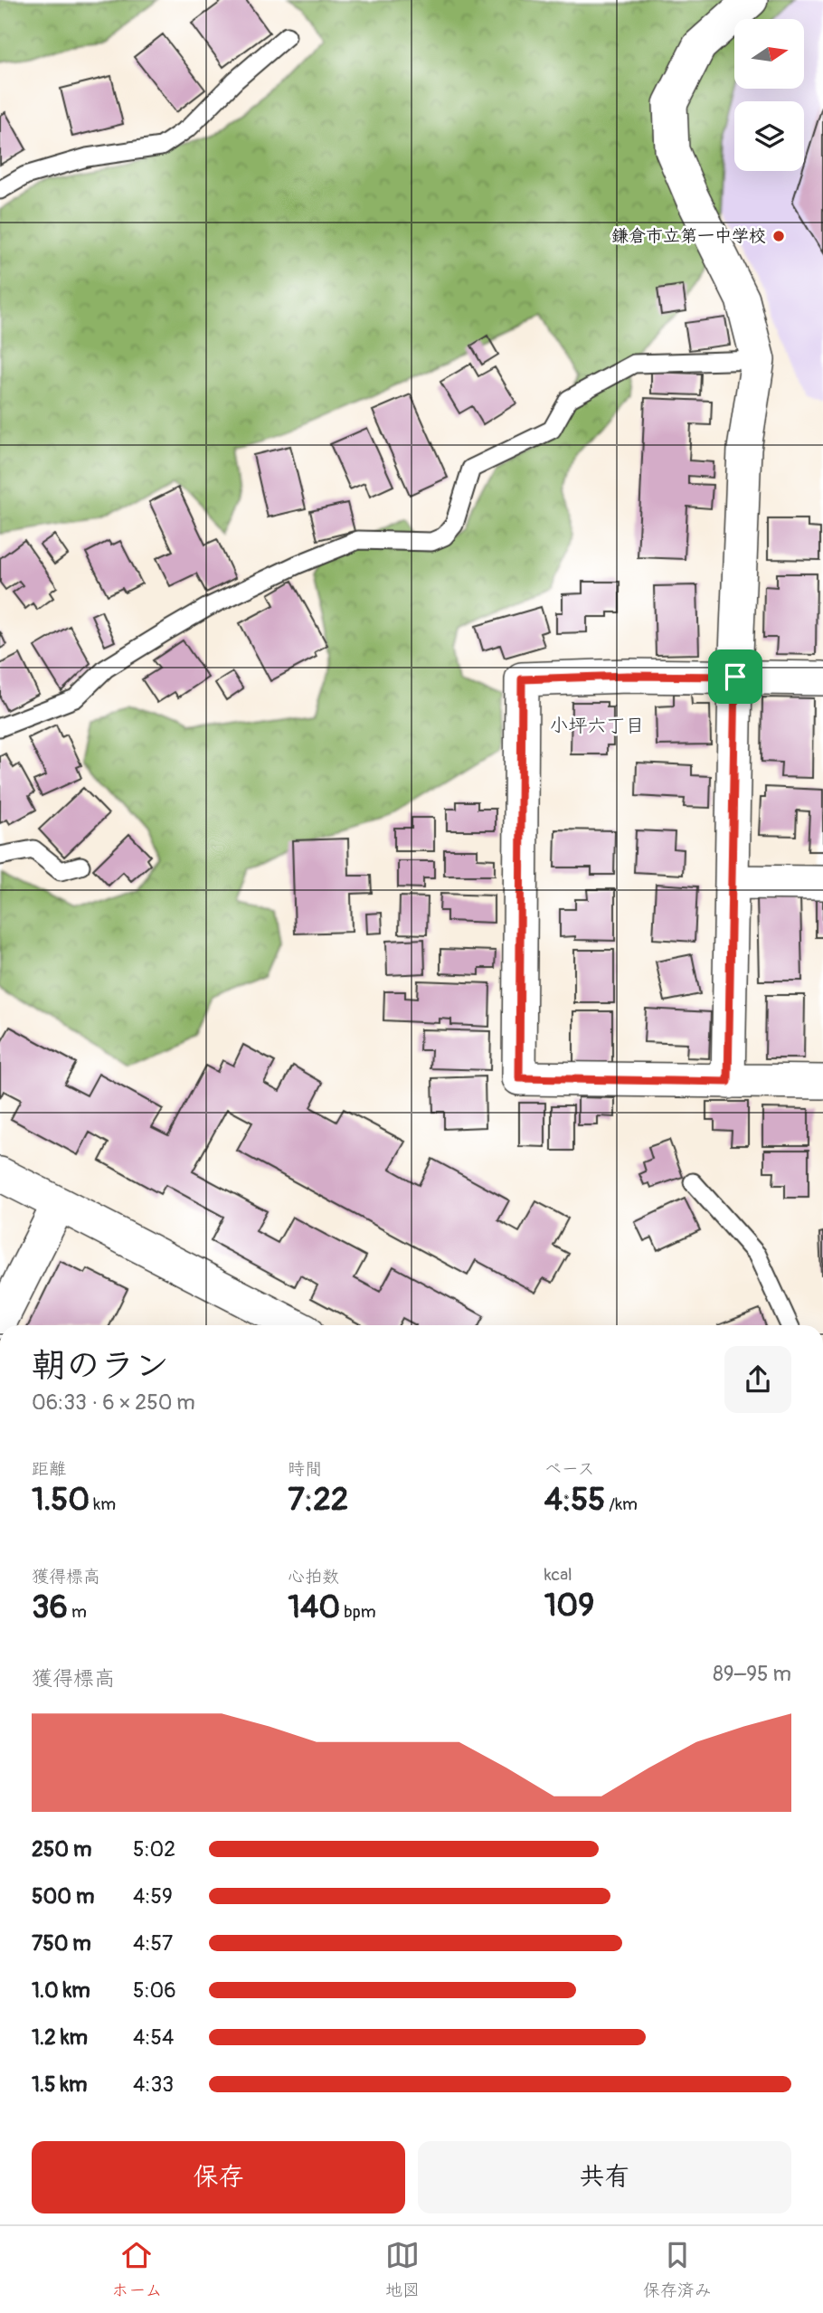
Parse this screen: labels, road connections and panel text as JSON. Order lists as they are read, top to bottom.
{
  "districts": ["小坪六丁目"],
  "places": ["鎌倉市立第一中学校"],
  "north": "right",
  "page": {
    "heading": ["朝のラン", "06:33 · 6 × 250 m"],
    "stats": [
      ["距離", "1.50 km"],
      ["時間", "7:22"],
      ["ペース", "4:55 /km"],
      ["獲得標高", "36 m"],
      ["心拍数", "140 bpm"],
      ["kcal", "109"]
    ],
    "chart": ["獲得標高", "89–95 m"],
    "list": [
      {
        "name": "250 m",
        "note": "5:02"
      },
      {
        "name": "500 m",
        "note": "4:59"
      },
      {
        "name": "750 m",
        "note": "4:57"
      },
      {
        "name": "1.0 km",
        "note": "5:06"
      },
      {
        "name": "1.2 km",
        "note": "4:54"
      },
      {
        "name": "1.5 km",
        "note": "4:33"
      }
    ],
    "buttons": ["保存", "共有"],
    "tabs": ["ホーム", "地図", "保存済み"]
  }
}
